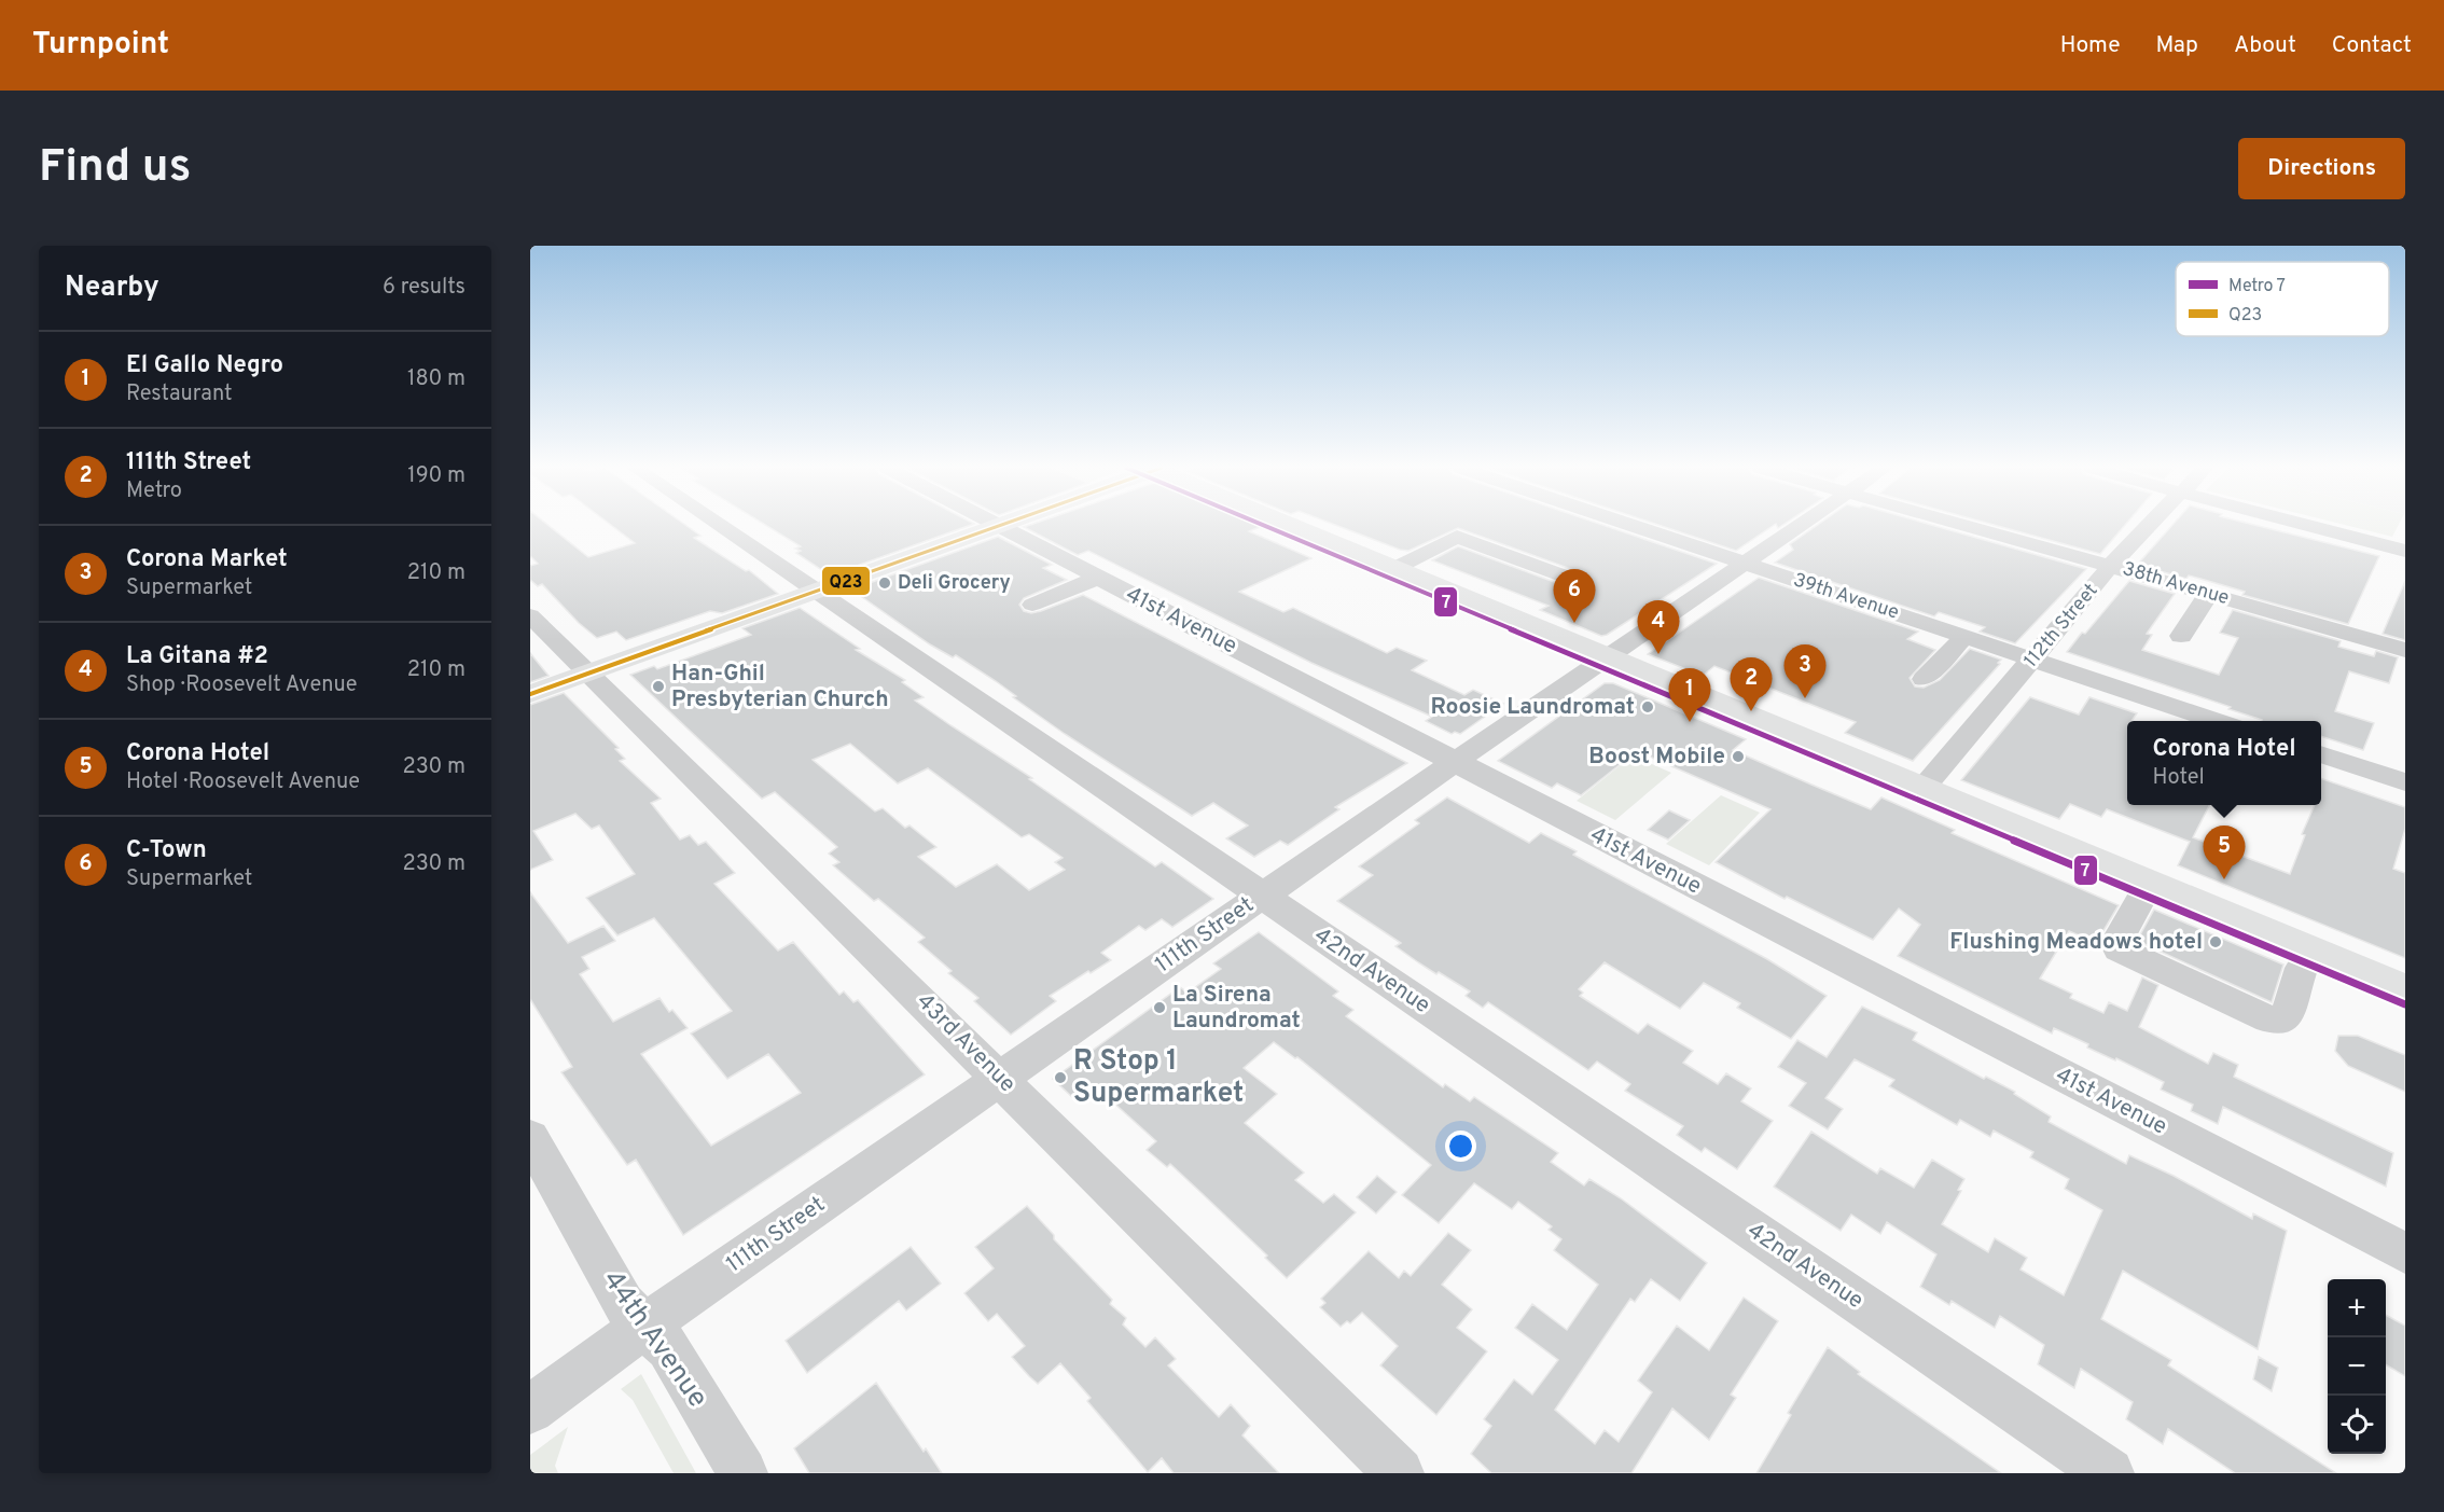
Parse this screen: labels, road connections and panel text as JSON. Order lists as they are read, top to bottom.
{
  "streets": {
    "street": [
      "38th Avenue",
      "39th Avenue",
      "41st Avenue",
      "112th Street",
      "111th Street",
      "42nd Avenue",
      "43rd Avenue",
      "44th Avenue"
    ]
  },
  "crossings": [
    ["38th Avenue", "112th Street"],
    ["39th Avenue", "112th Street"],
    ["39th Avenue", "111th Street"],
    ["41st Avenue", "111th Street"],
    ["111th Street", "42nd Avenue"],
    ["111th Street", "43rd Avenue"],
    ["111th Street", "44th Avenue"]
  ],
  "places": [
    "Deli Grocery",
    "Han-Ghil Presbyterian Church",
    "Roosie Laundromat",
    "Boost Mobile",
    "Flushing Meadows hotel",
    "La Sirena Laundromat",
    "R Stop 1 Supermarket"
  ],
  "lines": ["metro line 7", "transit line Q23"],
  "legend": ["Metro 7", "Q23"],
  "page": {
    "header": "Turnpoint",
    "nav": [
      "Home",
      "Map",
      "About",
      "Contact"
    ],
    "buttons": "Directions",
    "title": "Find us",
    "heading": ["Nearby", "6 results"],
    "list": [
      {
        "mark": "1",
        "name": "El Gallo Negro",
        "note": "Restaurant",
        "value": "180 m"
      },
      {
        "mark": "2",
        "name": "111th Street",
        "note": "Metro",
        "value": "190 m"
      },
      {
        "mark": "3",
        "name": "Corona Market",
        "note": "Supermarket",
        "value": "210 m"
      },
      {
        "mark": "4",
        "name": "La Gitana #2",
        "note": "Shop · Roosevelt Avenue",
        "value": "210 m"
      },
      {
        "mark": "5",
        "name": "Corona Hotel",
        "note": "Hotel · Roosevelt Avenue",
        "value": "230 m"
      },
      {
        "mark": "6",
        "name": "C-Town",
        "note": "Supermarket",
        "value": "230 m"
      }
    ],
    "pins": [
      "6",
      "4",
      "3",
      "2",
      "1",
      "5"
    ],
    "popup": ["Corona Hotel", "Hotel"],
    "map_buttons": ["+", "−"]
  }
}
